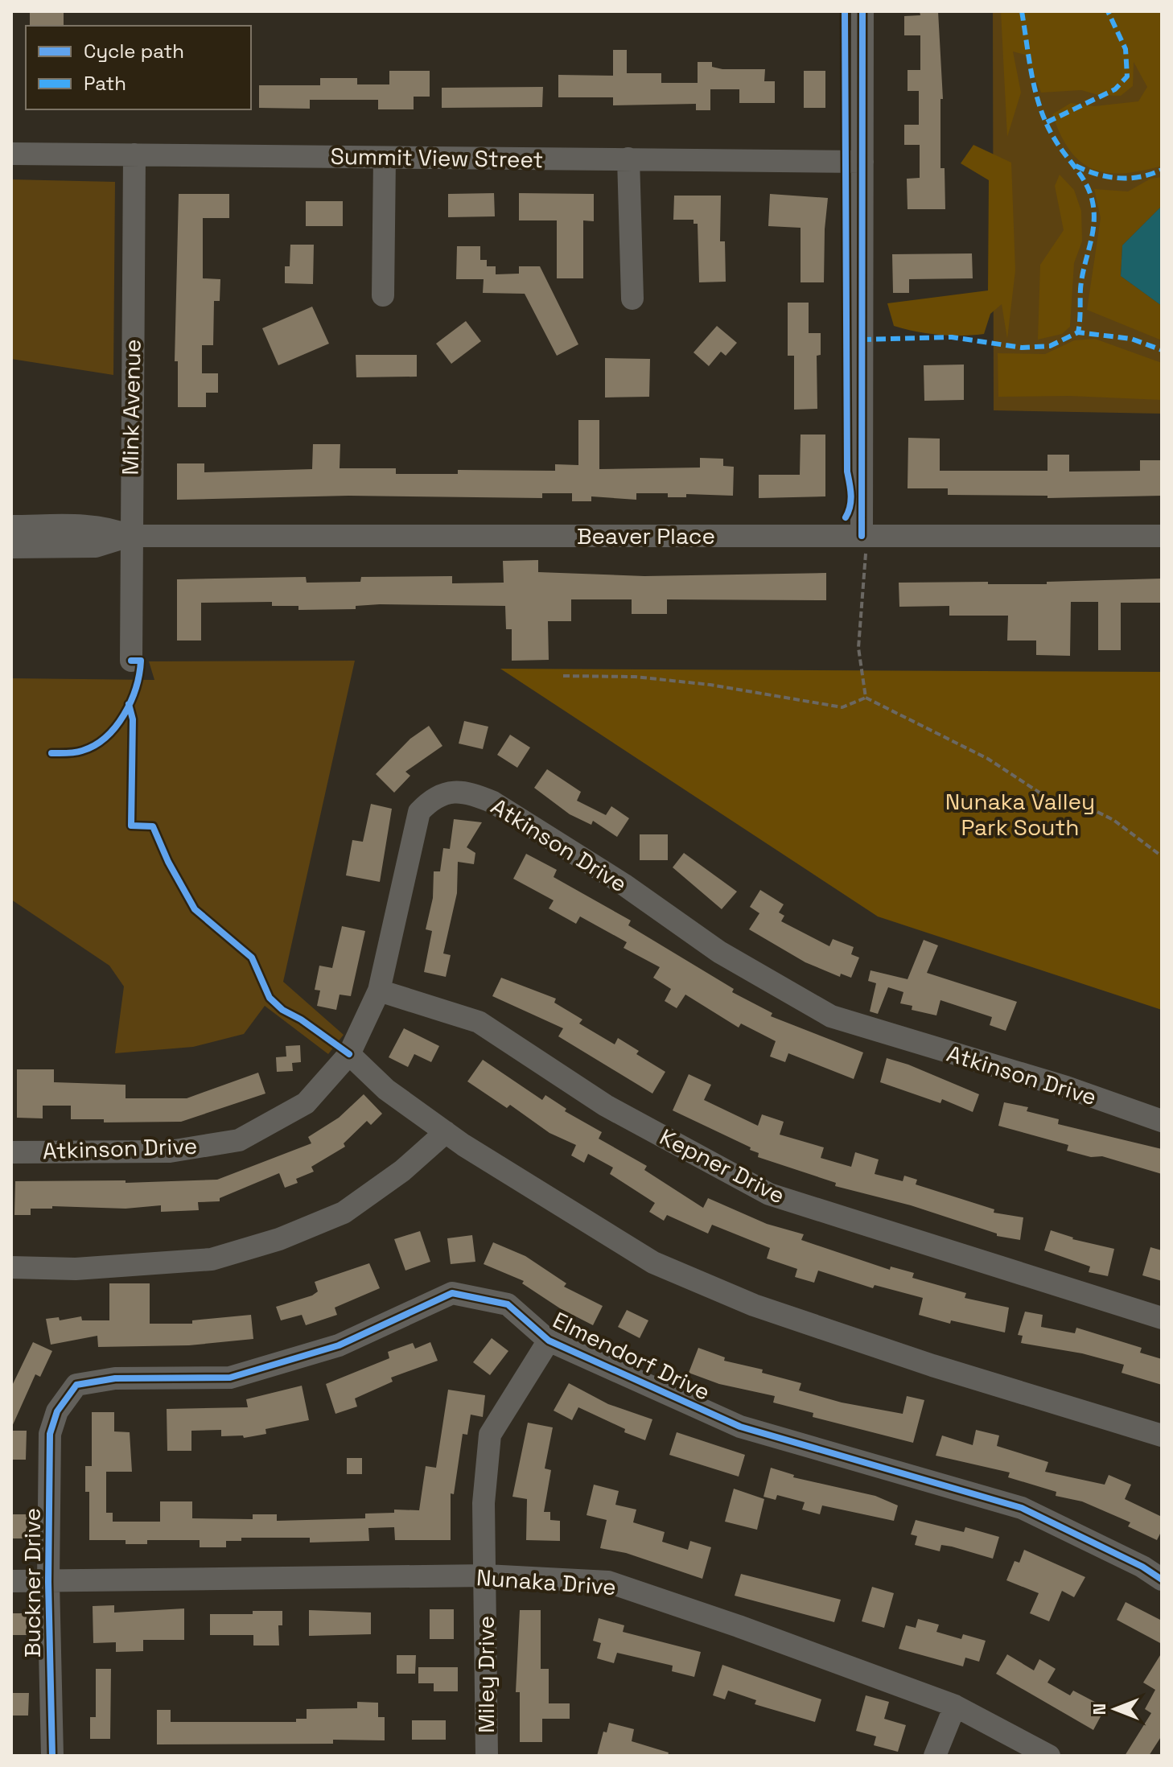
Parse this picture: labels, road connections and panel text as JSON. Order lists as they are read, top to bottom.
{
  "streets": {
    "street": [
      "Summit View Street",
      "Mink Avenue",
      "Beaver Place",
      "Atkinson Drive",
      "Kepner Drive",
      "Elmendorf Drive",
      "Nunaka Drive",
      "Buckner Drive",
      "Miley Drive"
    ]
  },
  "crossings": [
    ["Summit View Street", "Mink Avenue"],
    ["Mink Avenue", "Beaver Place"],
    ["Atkinson Drive", "Kepner Drive"],
    ["Elmendorf Drive", "Buckner Drive"],
    ["Elmendorf Drive", "Miley Drive"],
    ["Nunaka Drive", "Buckner Drive"],
    ["Nunaka Drive", "Miley Drive"]
  ],
  "parks": ["Nunaka Valley Park South"],
  "legend": ["Cycle path", "Path"],
  "north": "left"
}
